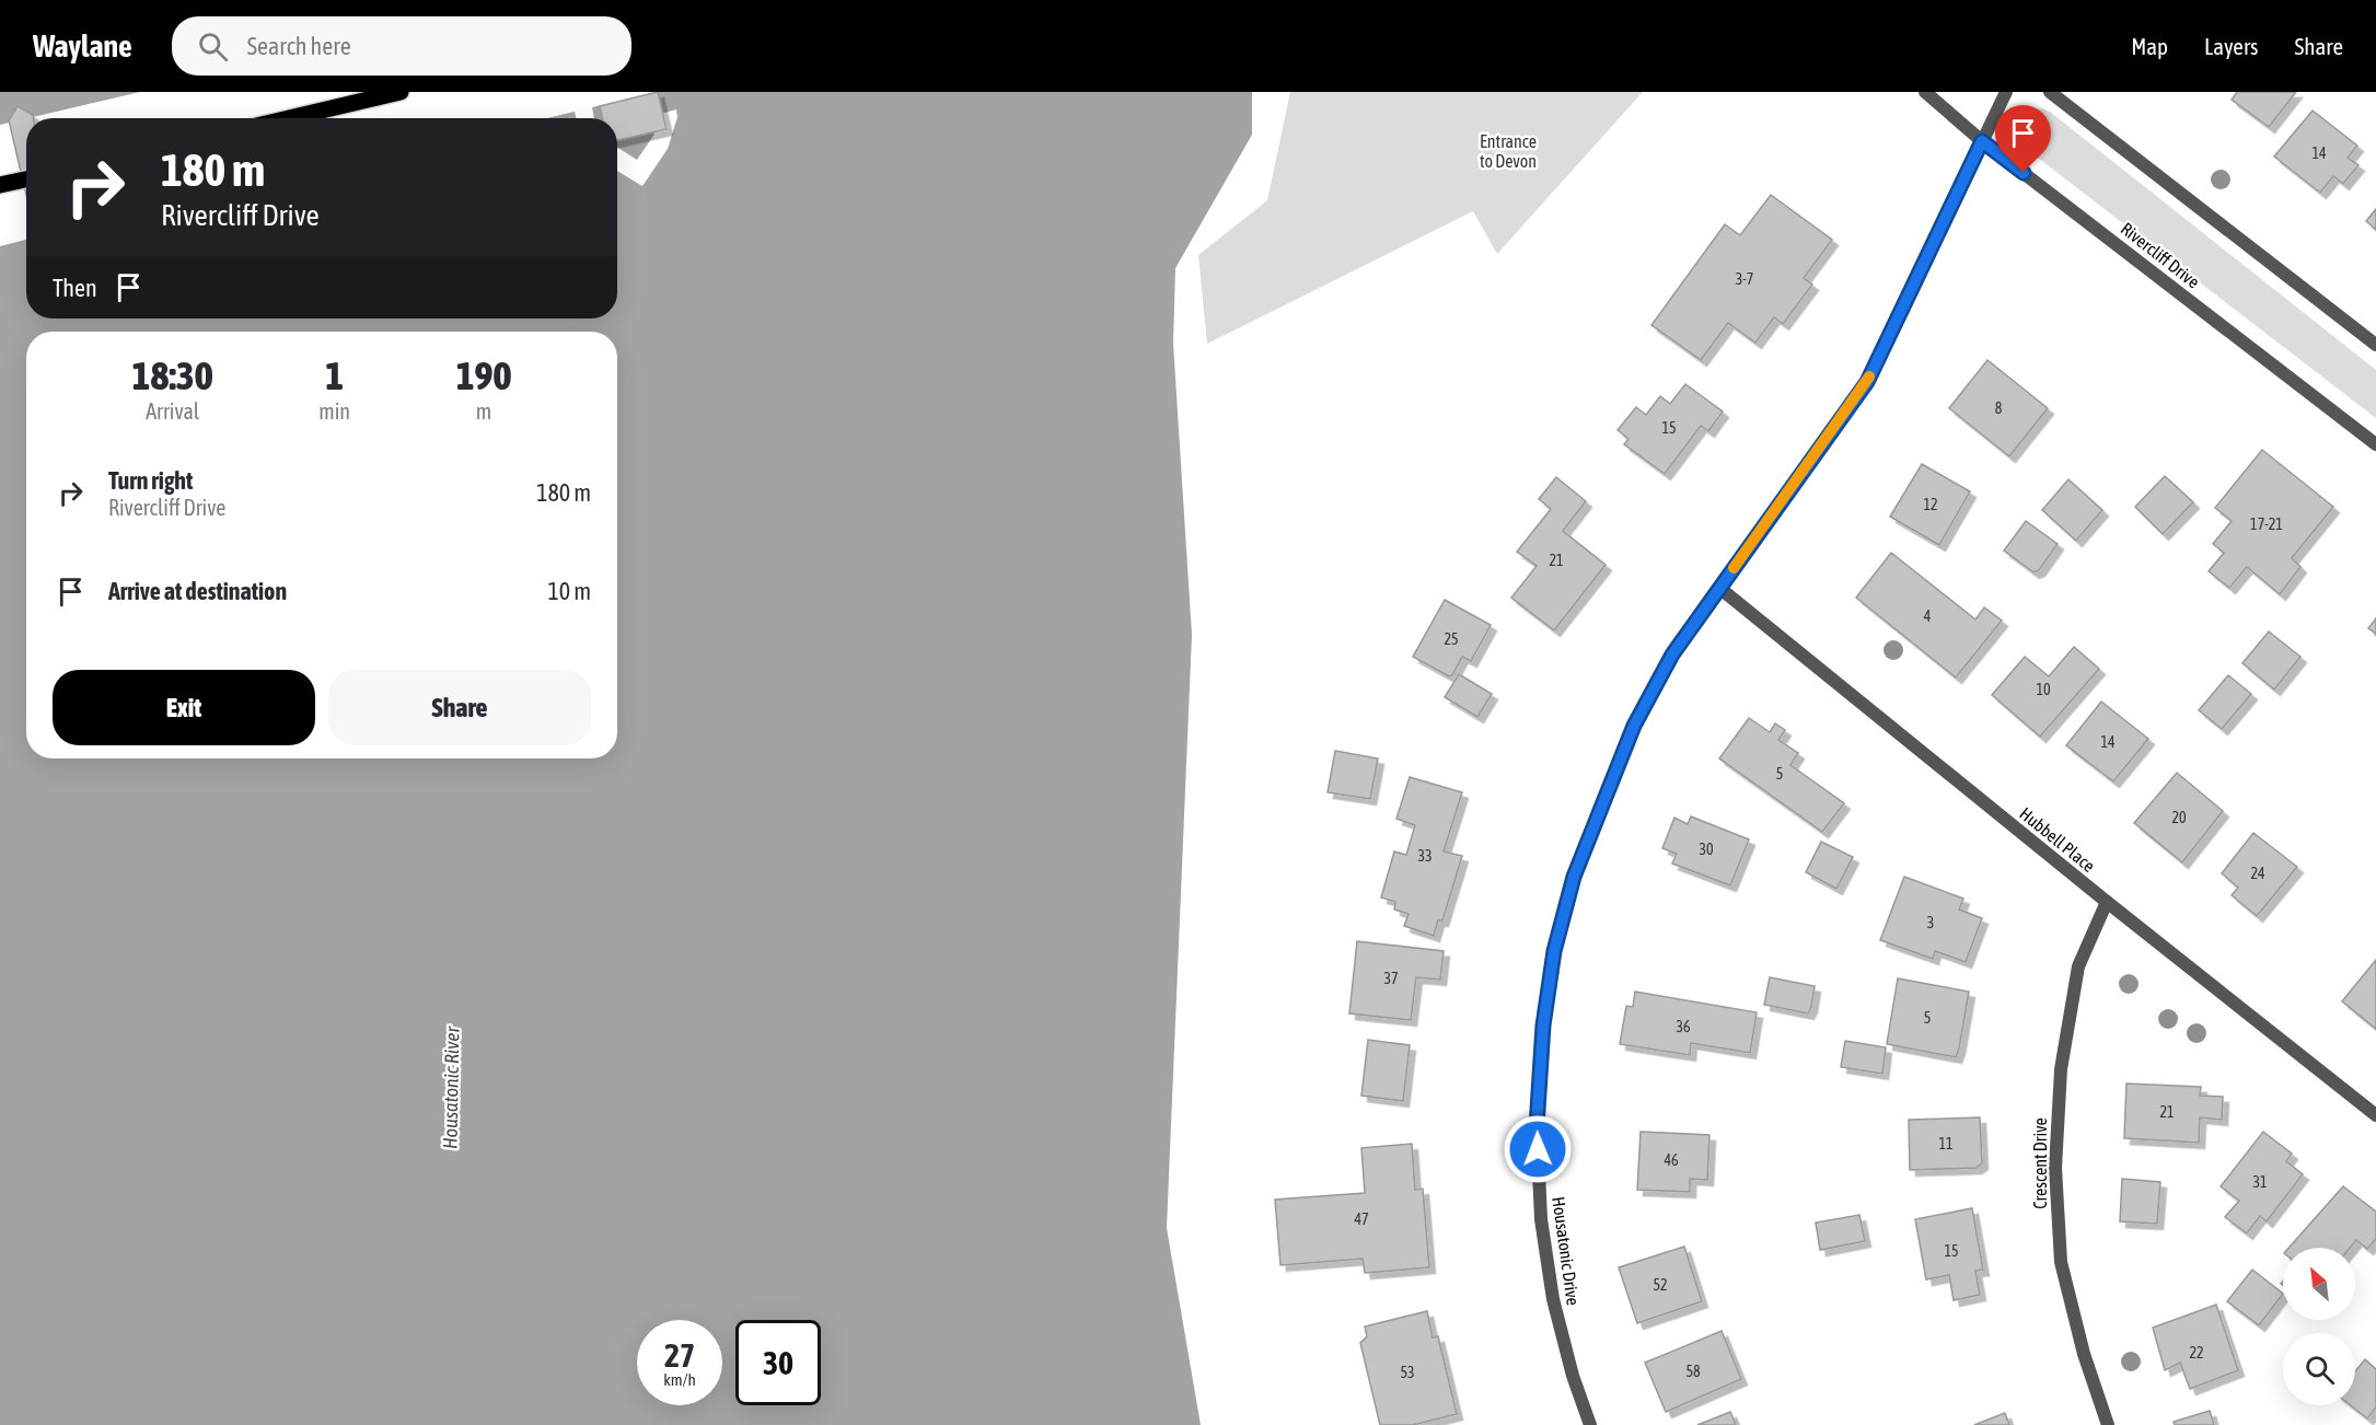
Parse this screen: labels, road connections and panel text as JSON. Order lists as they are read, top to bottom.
{
  "streets": {
    "street": [
      "Rivercliff Drive",
      "Hubbell Place",
      "Crescent Drive",
      "Housatonic Drive"
    ]
  },
  "crossings": [
    ["Rivercliff Drive", "Housatonic Drive"],
    ["Hubbell Place", "Crescent Drive"],
    ["Hubbell Place", "Housatonic Drive"]
  ],
  "water": ["Housatonic River"],
  "parks": ["Entrance to Devon"],
  "house_numbers": [
    "14",
    "3-7",
    "8",
    "15",
    "12",
    "17-21",
    "21",
    "4",
    "25",
    "10",
    "14",
    "5",
    "20",
    "30",
    "33",
    "24",
    "3",
    "37",
    "5",
    "36",
    "21",
    "11",
    "46",
    "31",
    "47",
    "15",
    "52",
    "22",
    "58",
    "53"
  ],
  "north": "top left",
  "page": {
    "header": "Waylane",
    "search": "Search here",
    "nav": ["Map", "Layers", "Share"],
    "turn": ["180 m", "Rivercliff Drive"],
    "then": "Then",
    "eta": [
      "18:30",
      "Arrival",
      "1",
      "min",
      "190",
      "m"
    ],
    "list": [
      {
        "name": "Turn right",
        "note": "Rivercliff Drive",
        "value": "180 m"
      },
      {
        "name": "Arrive at destination",
        "value": "10 m"
      }
    ],
    "buttons": ["Exit", "Share"],
    "speed": "27 km/h",
    "limit": "30"
  }
}
